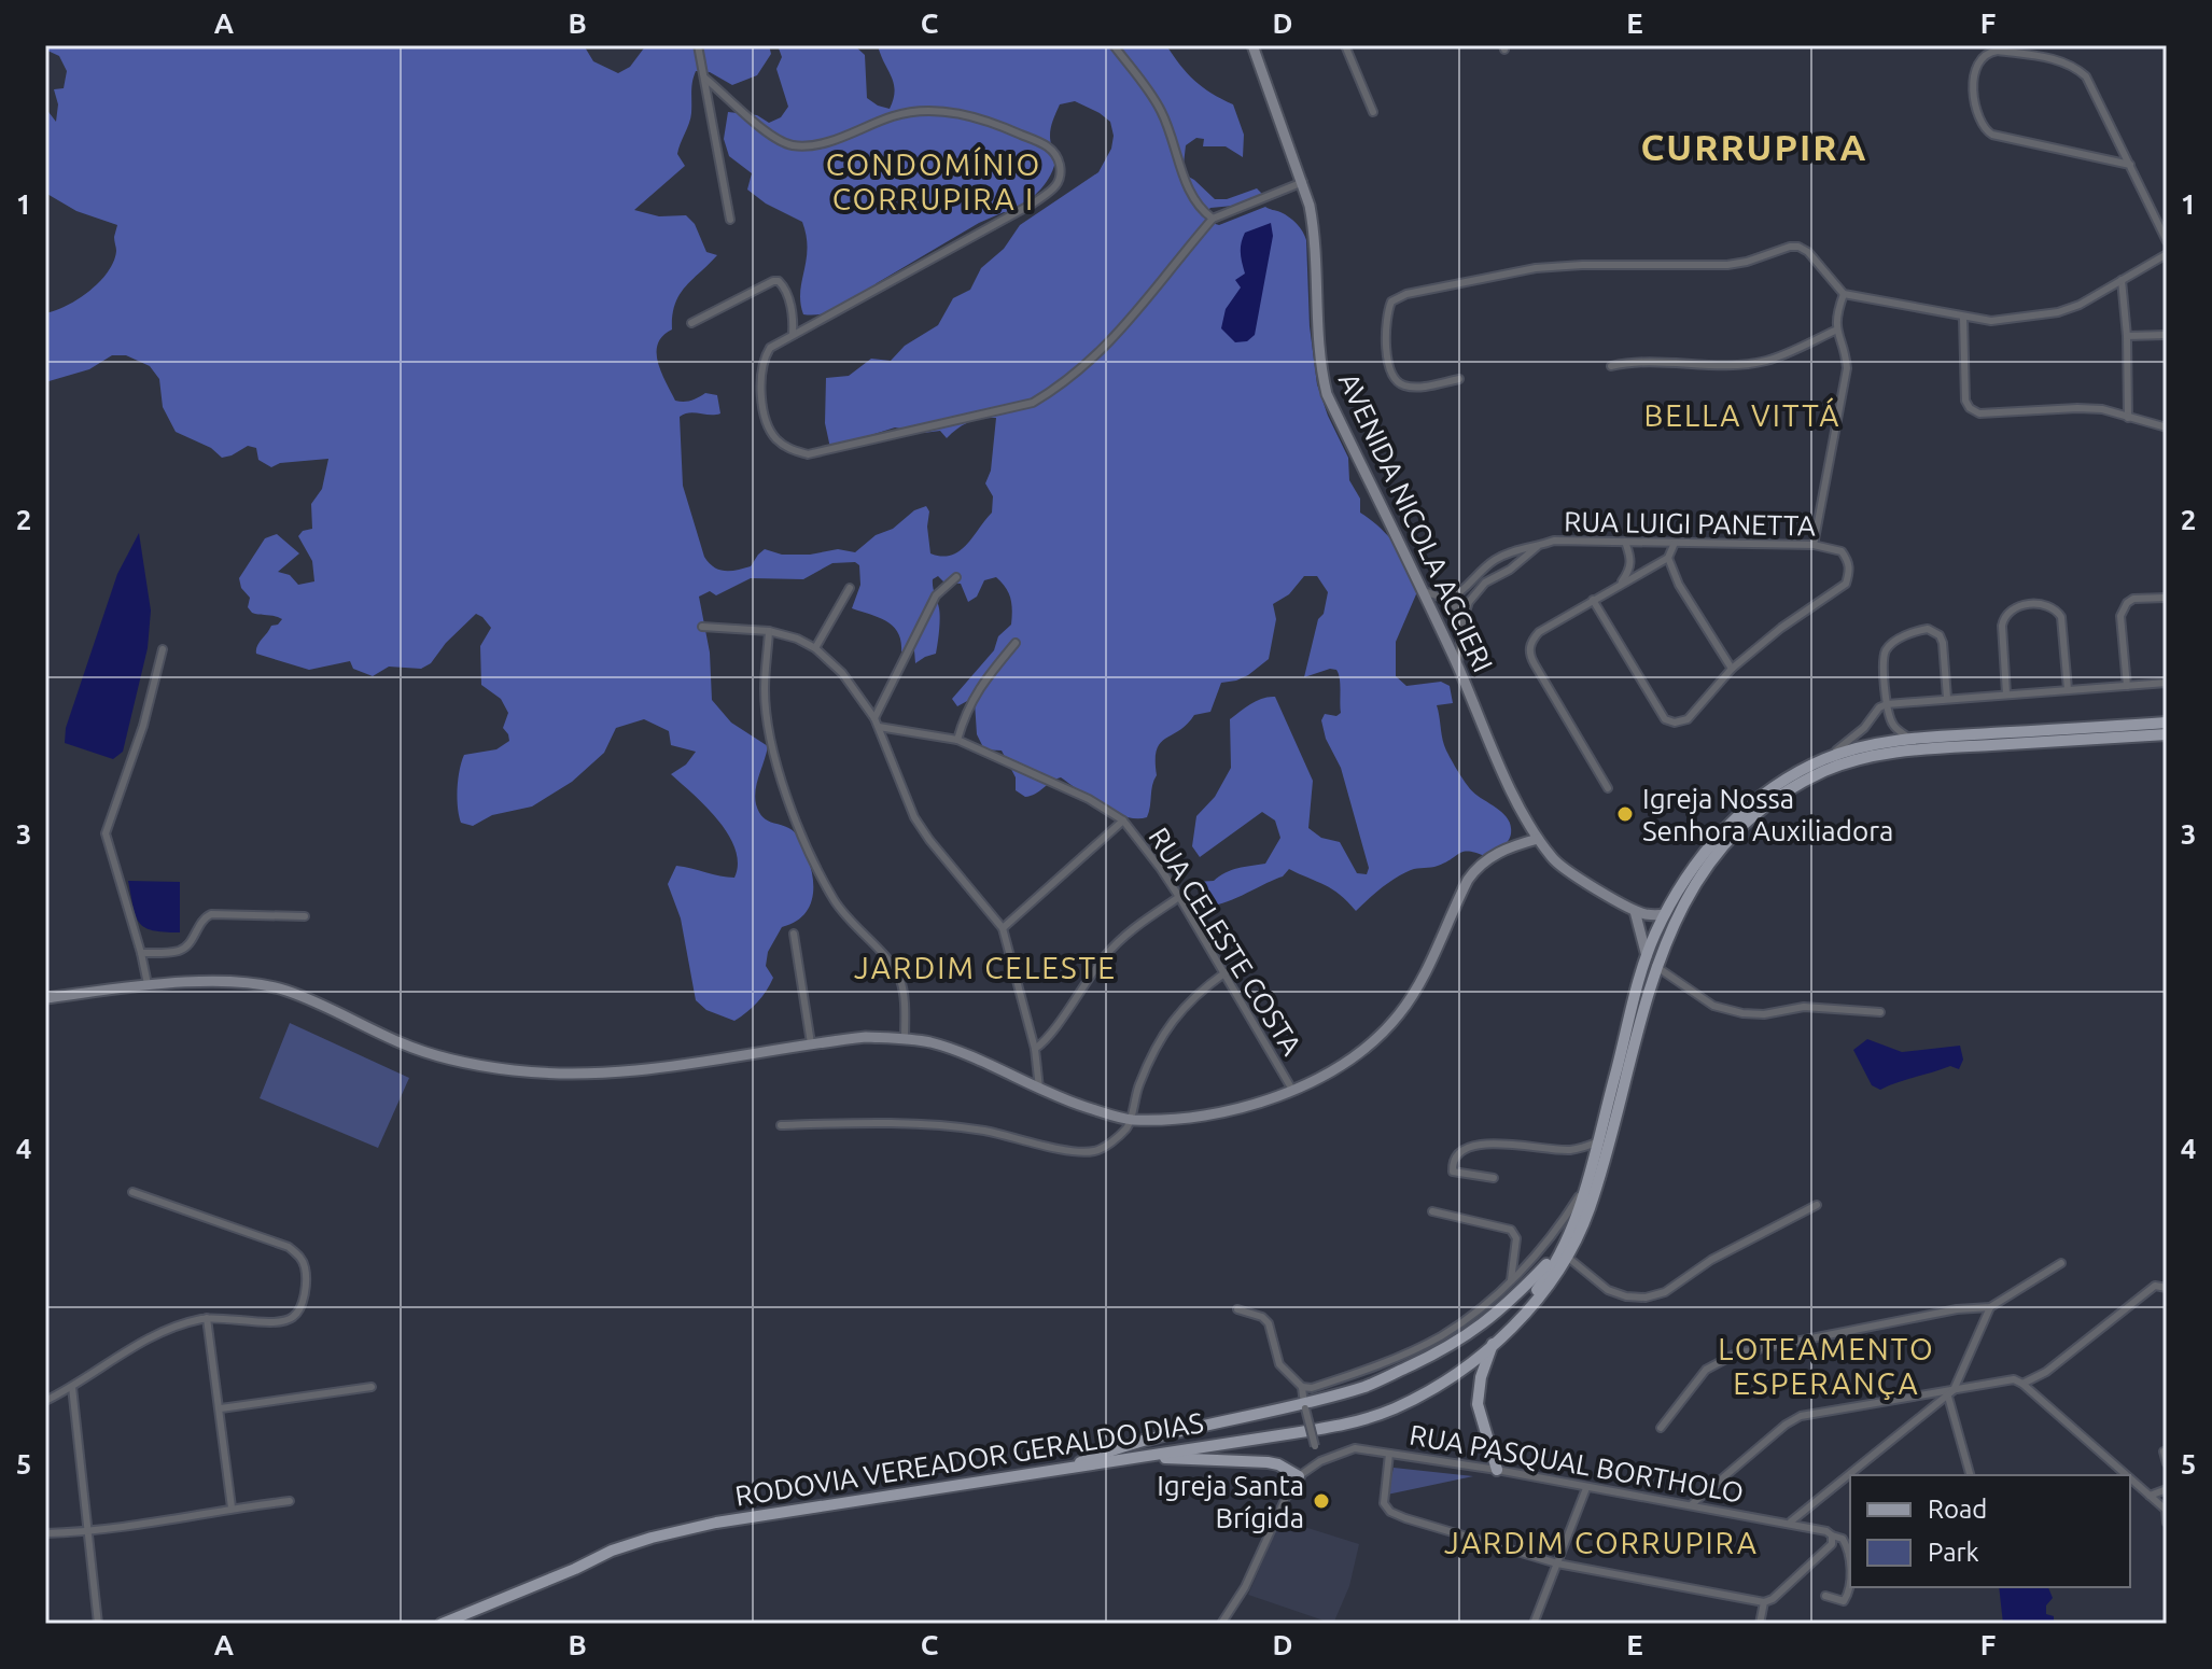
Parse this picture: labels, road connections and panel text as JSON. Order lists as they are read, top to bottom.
{
  "streets": {
    "main road": ["RODOVIA VEREADOR GERALDO DIAS"],
    "street": [
      "AVENIDA NICOLA ACCIERI",
      "RUA LUIGI PANETTA",
      "RUA CELESTE COSTA",
      "RUA PASQUAL BORTHOLO"
    ]
  },
  "crossings": [
    ["AVENIDA NICOLA ACCIERI", "RUA LUIGI PANETTA"],
    ["AVENIDA NICOLA ACCIERI", "RODOVIA VEREADOR GERALDO DIAS"]
  ],
  "districts": [
    "CURRUPIRA",
    "CONDOMÍNIO CORRUPIRA I",
    "BELLA VITTÁ",
    "JARDIM CELESTE",
    "LOTEAMENTO ESPERANÇA",
    "JARDIM CORRUPIRA"
  ],
  "places": ["Igreja Nossa Senhora Auxiliadora", "Igreja Santa Brígida"],
  "legend": ["Road", "Park"],
  "grid": {
    "columns": [
      "A",
      "B",
      "C",
      "D",
      "E",
      "F"
    ],
    "rows": [
      "1",
      "2",
      "3",
      "4",
      "5"
    ]
  }
}
